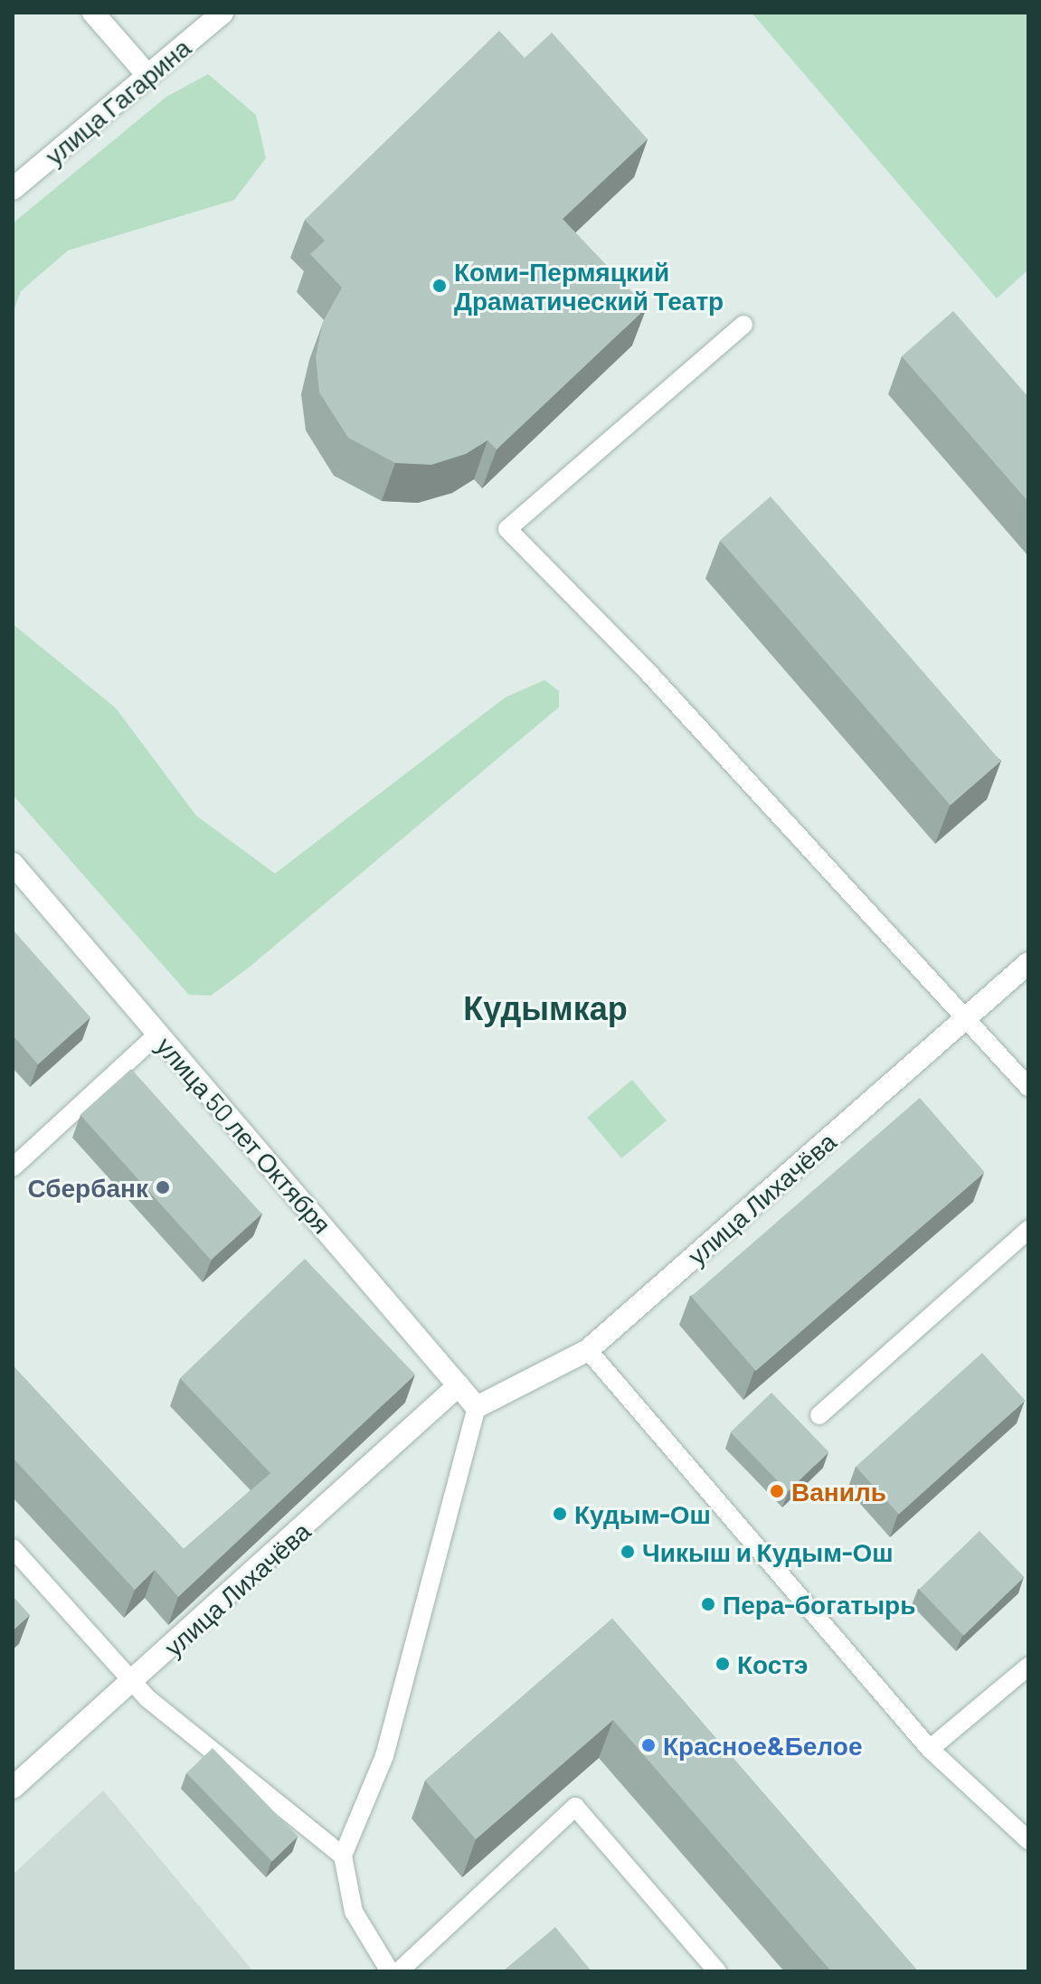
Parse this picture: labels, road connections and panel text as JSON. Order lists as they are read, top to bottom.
{
  "streets": {
    "street": ["улица Гагарина", "улица 50 лет Октября", "улица Лихачёва"]
  },
  "crossings": [
    ["улица 50 лет Октября", "улица Лихачёва"]
  ],
  "districts": ["Кудымкар"],
  "places": [
    "Коми-Пермяцкий Драматический Театр",
    "Сбербанк",
    "Ваниль",
    "Кудым-Ош",
    "Чикыш и Кудым-Ош",
    "Пера-богатырь",
    "Костэ",
    "Красное&Белое"
  ]
}
